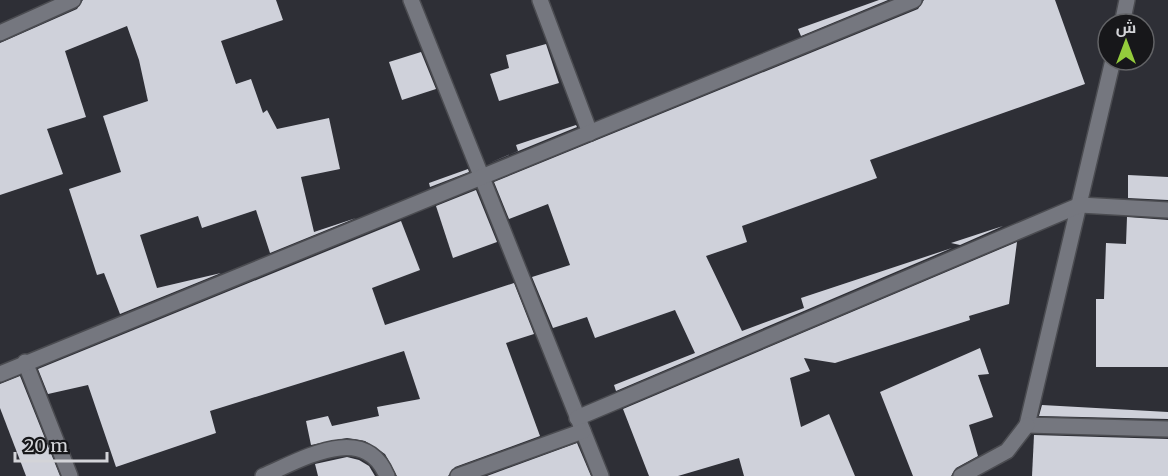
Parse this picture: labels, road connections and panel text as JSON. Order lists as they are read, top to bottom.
{
  "scale_bar": "20 m",
  "north": "top"
}
